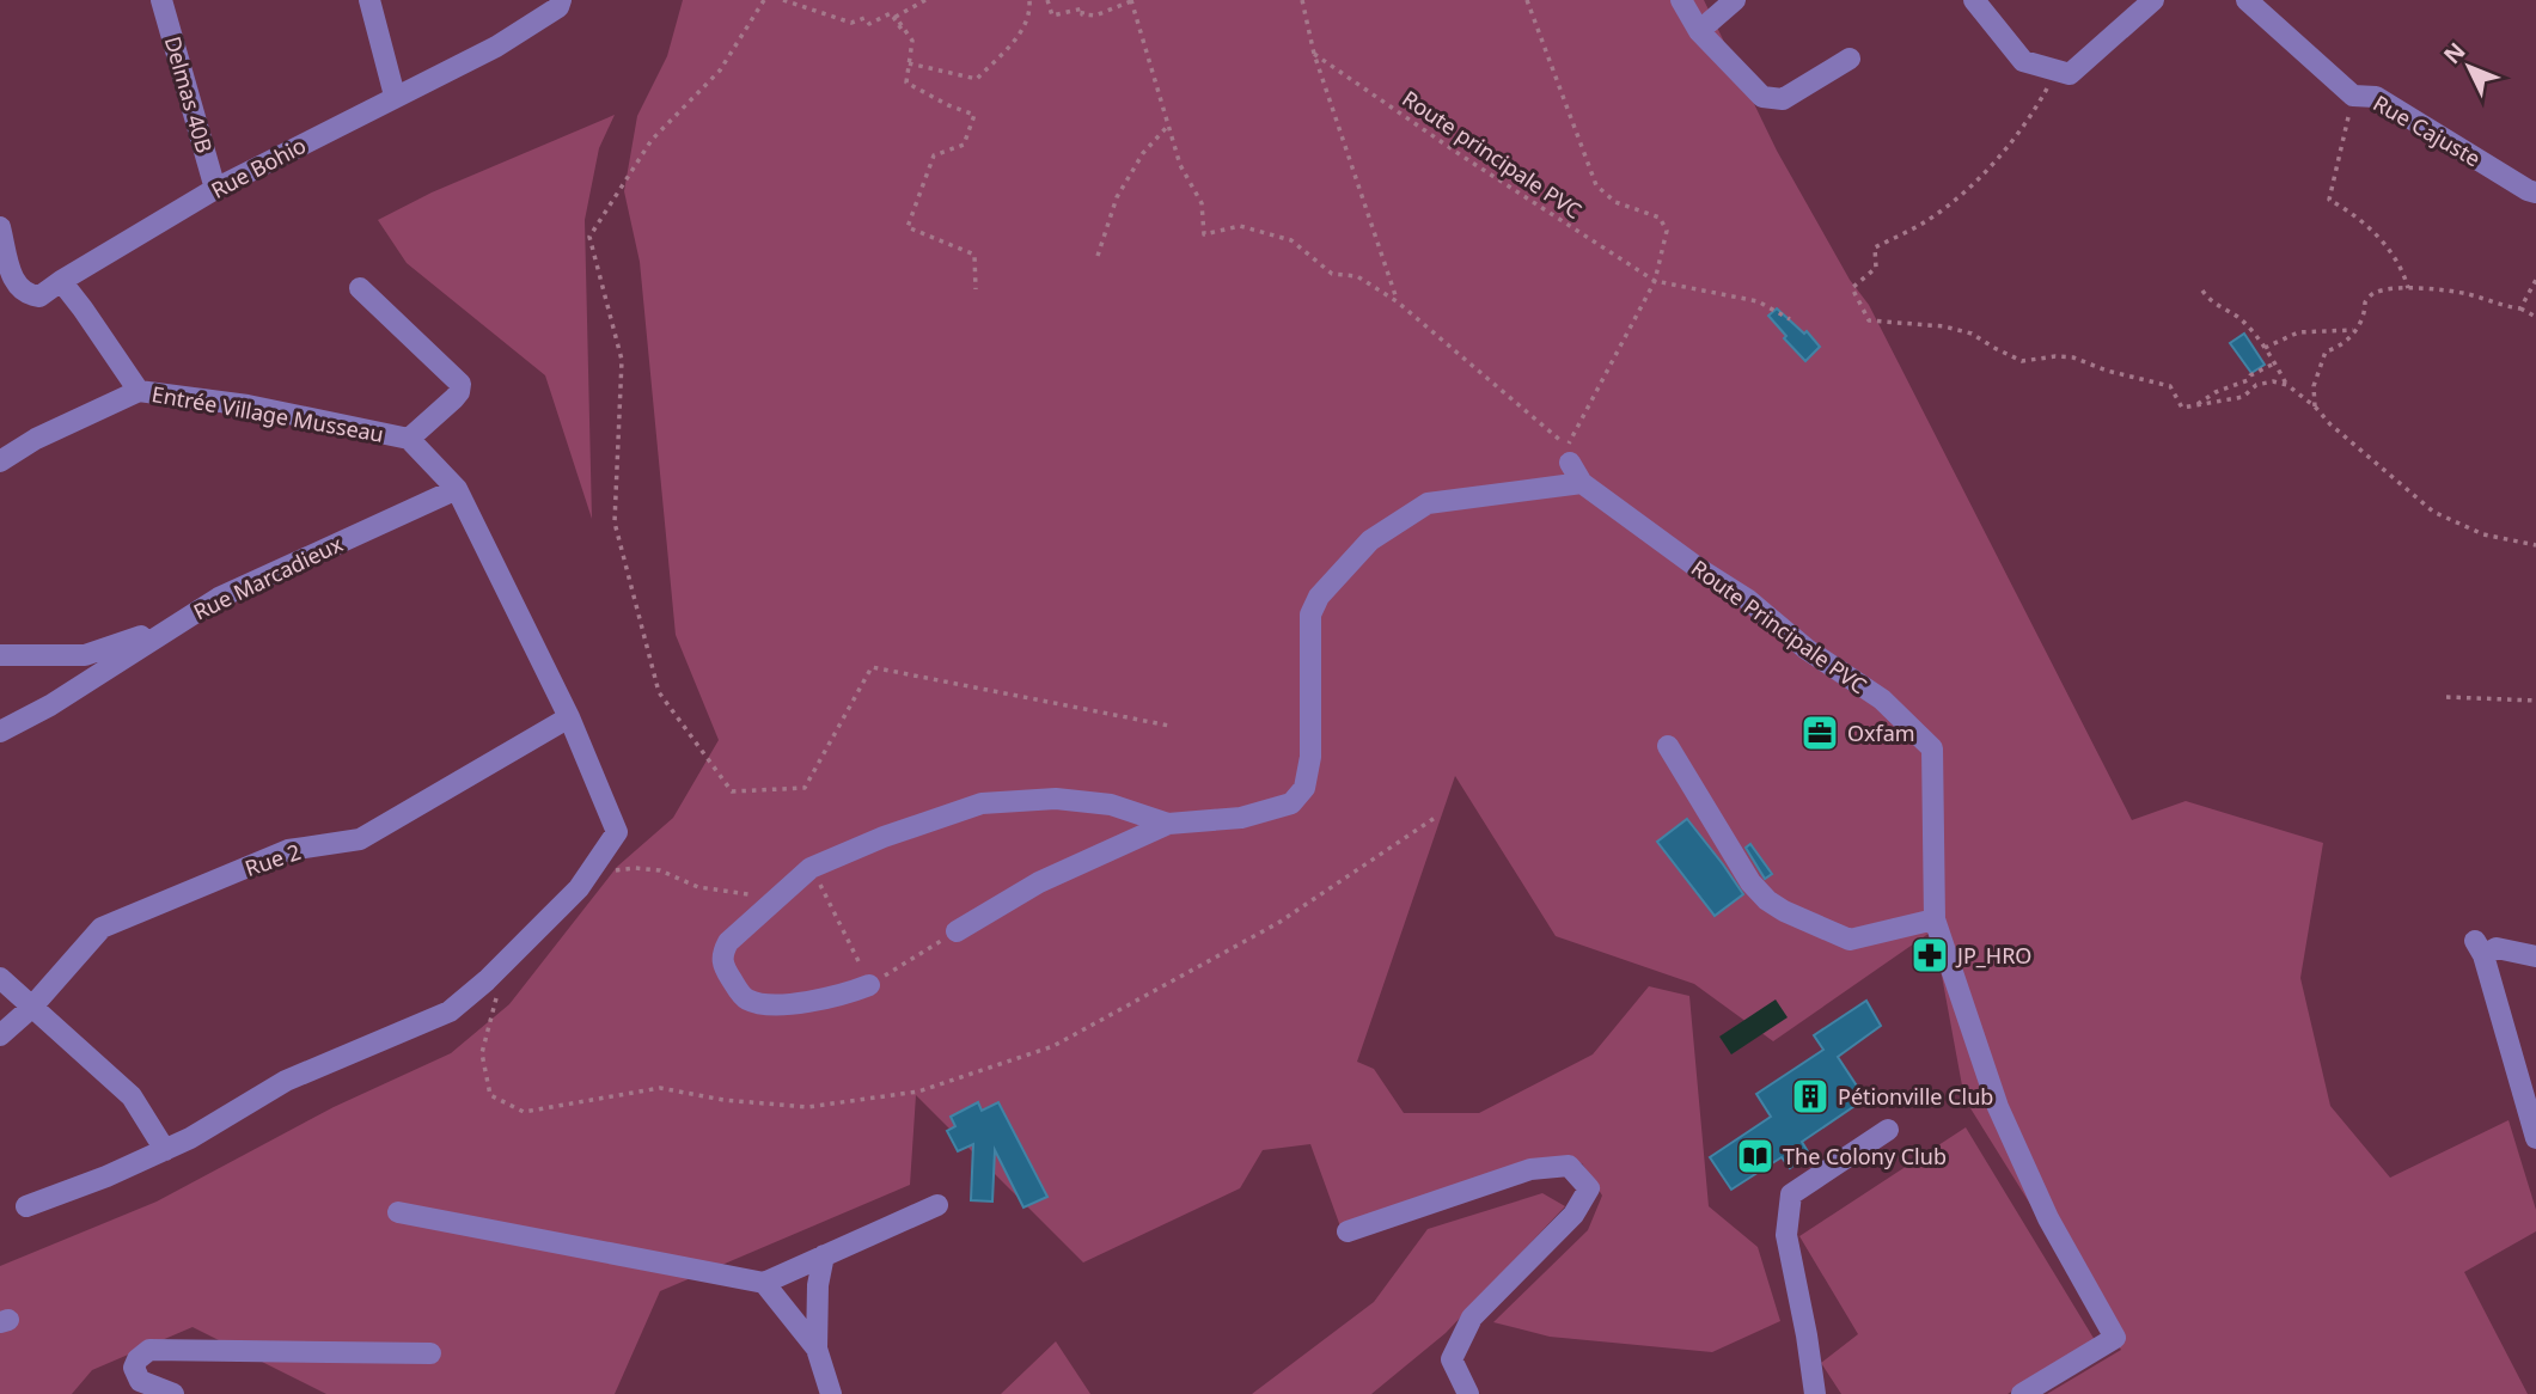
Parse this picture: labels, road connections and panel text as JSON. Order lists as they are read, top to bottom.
{
  "streets": {
    "street": [
      "Delmas 40B",
      "Rue Cajuste",
      "Rue Bohio",
      "Entrée Village Musseau",
      "Rue Marcadieux",
      "Route Principale PVC",
      "Rue 2"
    ],
    "path": ["Route principale PVC"]
  },
  "crossings": [
    ["Delmas 40B", "Rue Bohio"],
    ["Route principale PVC", "Route Principale PVC"],
    ["Rue Bohio", "Entrée Village Musseau"],
    ["Entrée Village Musseau", "Rue Marcadieux"],
    ["Entrée Village Musseau", "Rue 2"]
  ],
  "places": {
    "office": ["Oxfam"],
    "pharmacy": ["JP_HRO"],
    "building": ["Pétionville Club"],
    "library": ["The Colony Club"]
  },
  "north": "top left"
}
